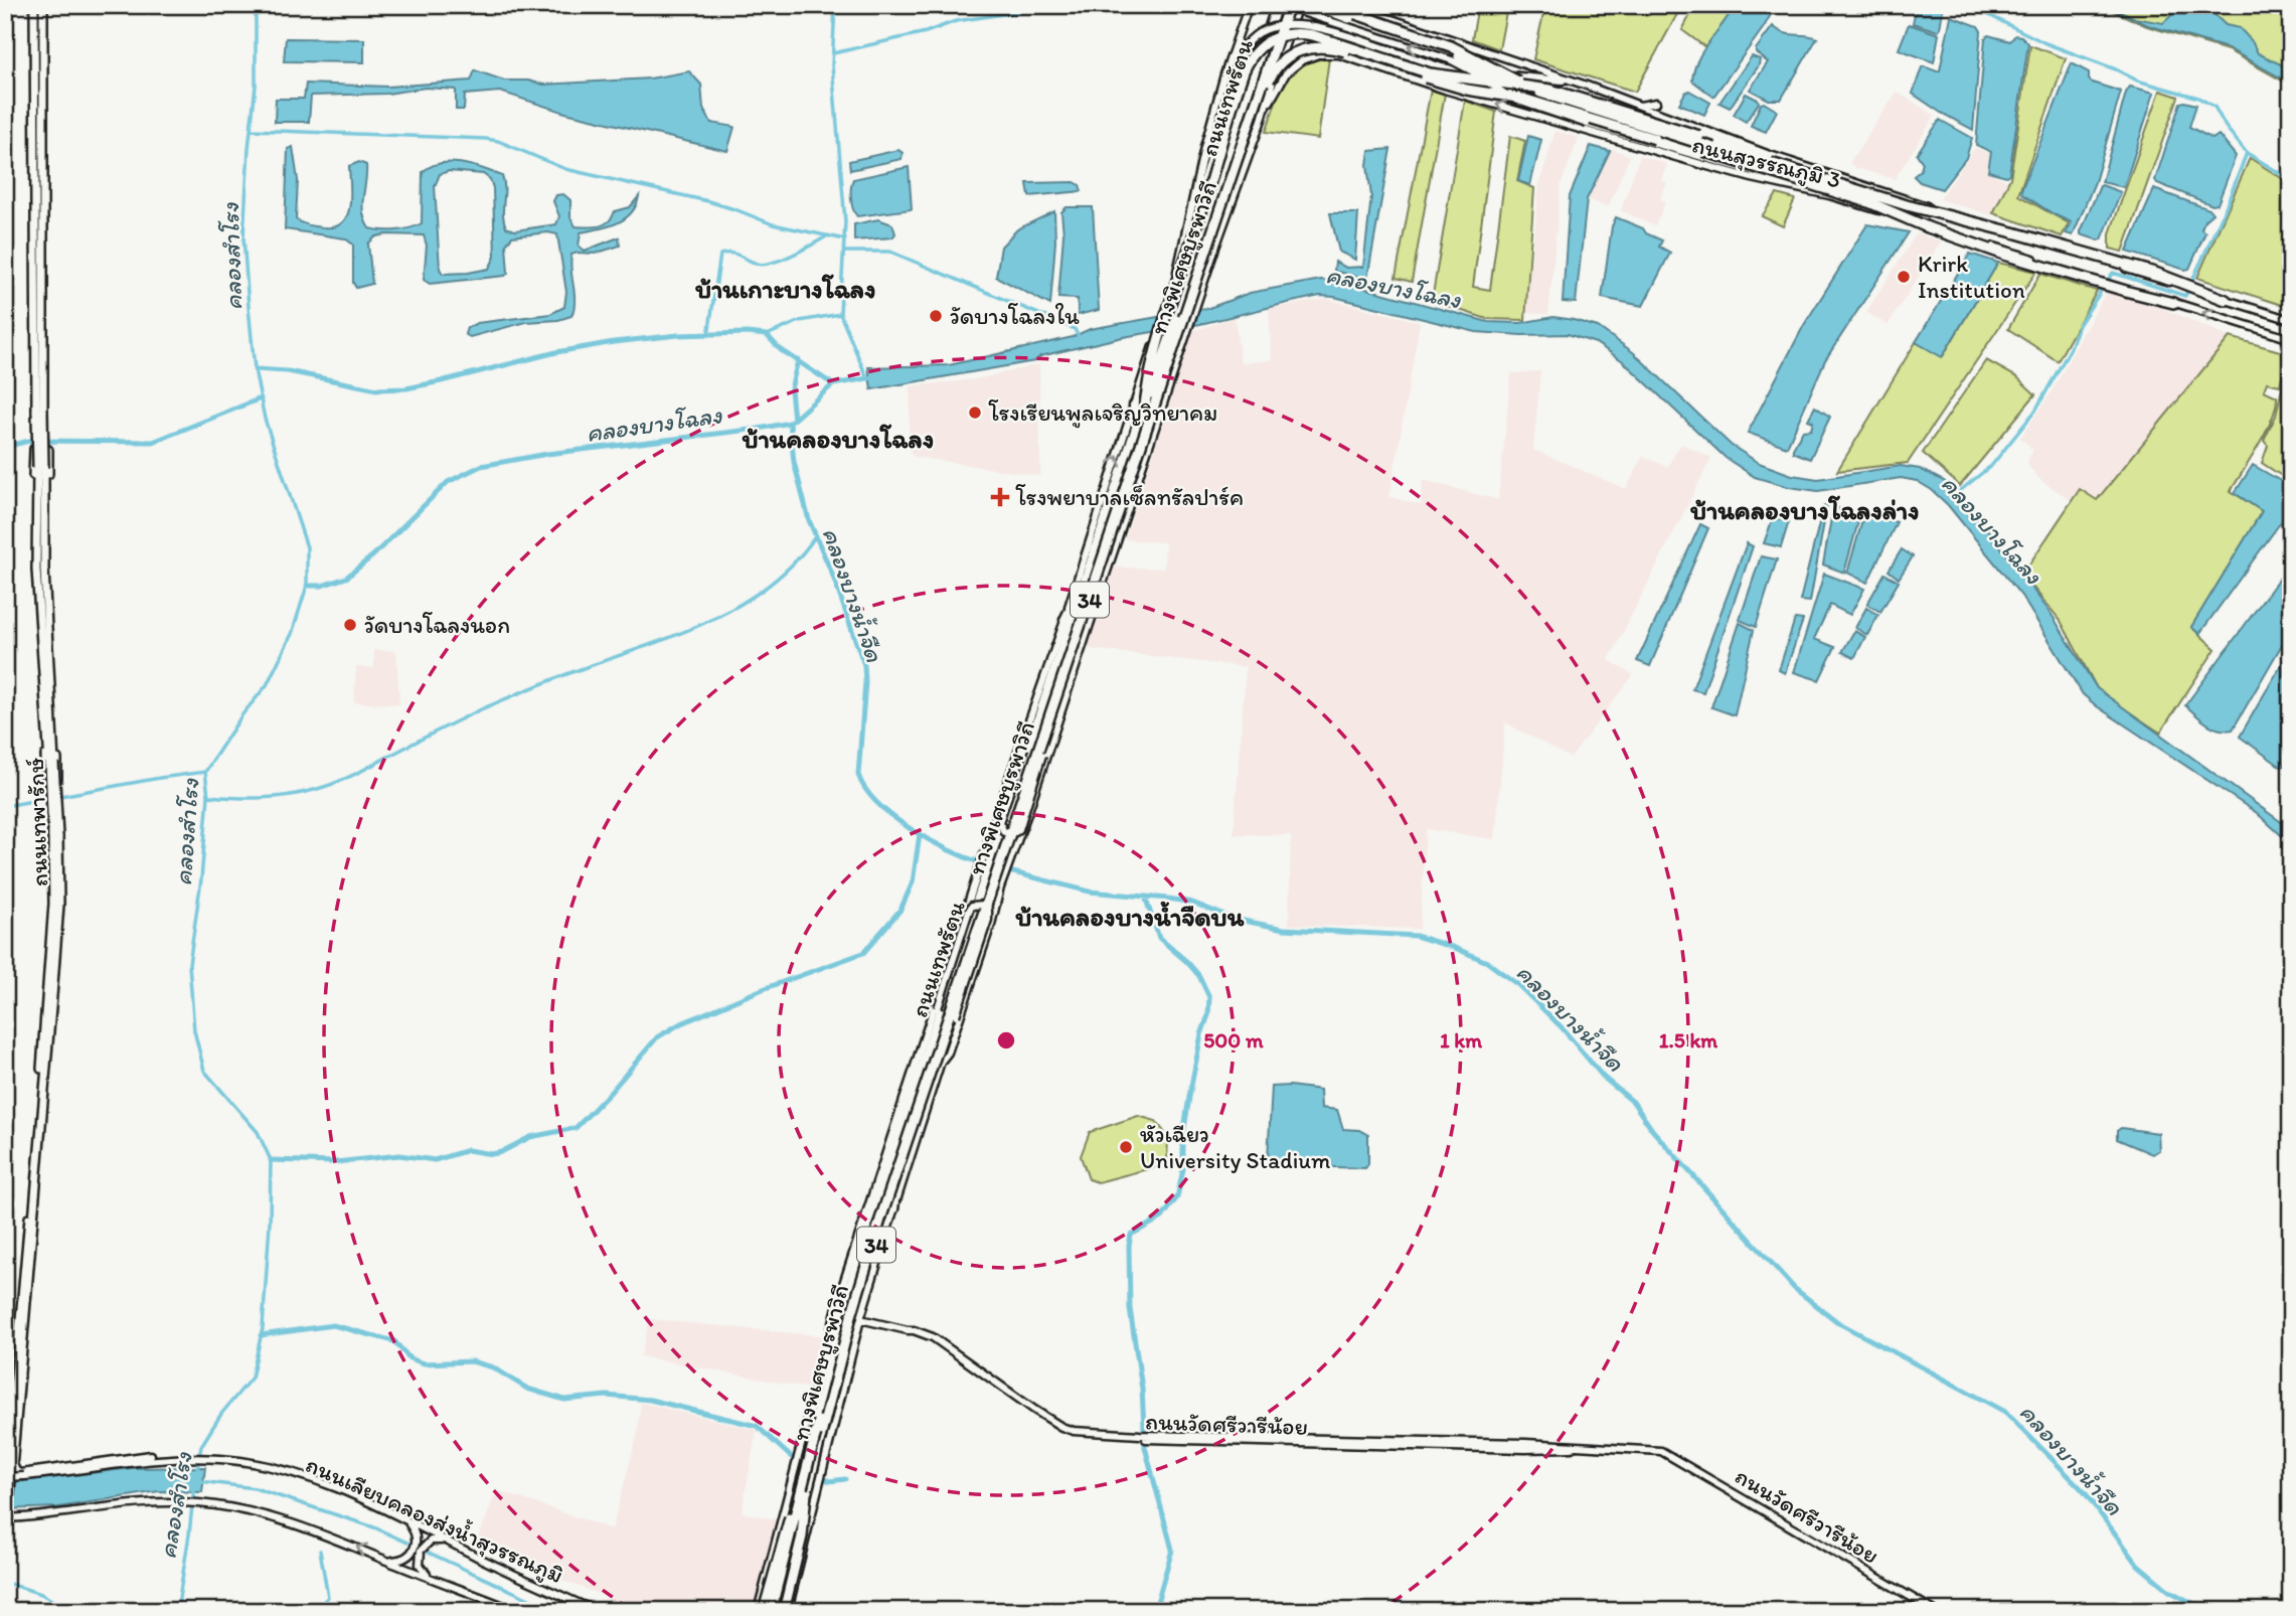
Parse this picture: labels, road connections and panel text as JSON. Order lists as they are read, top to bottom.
{
  "streets": {
    "highway": ["ถนนเทพรัตน", "ทางพิเศษบูรพาวิถี", "34"],
    "main road": [
      "ถนนสุวรรณภูมิ 3",
      "ถนนเทพารักษ์",
      "ถนนวัดศรีวารีน้อย",
      "ถนนเลียบคลองส่งน้ำสุวรรณภูมิ"
    ]
  },
  "crossings": [
    ["ถนนเทพรัตน", "ทางพิเศษบูรพาวิถี"],
    ["ถนนเทพรัตน", "ถนนวัดศรีวารีน้อย"],
    ["ถนนเทพารักษ์", "ถนนเลียบคลองส่งน้ำสุวรรณภูมิ"]
  ],
  "districts": [
    "บ้านเกาะบางโฉลง",
    "บ้านคลองบางโฉลง",
    "บ้านคลองบางโฉลงล่าง",
    "บ้านคลองบางน้ำจืดบน"
  ],
  "water": ["คลองสำโรง", "คลองบางโฉลง", "คลองบางน้ำจืด"],
  "places": {
    "other": [
      "Krirk Institution",
      "วัดบางโฉลงใน",
      "โรงเรียนพูลเจริญวิทยาคม",
      "วัดบางโฉลงนอก",
      "หัวเฉียว University Stadium"
    ],
    "health": ["โรงพยาบาลเซ็ลทรัลปาร์ค"]
  },
  "rings": ["500 m", "1 km", "1.5 km"]
}
